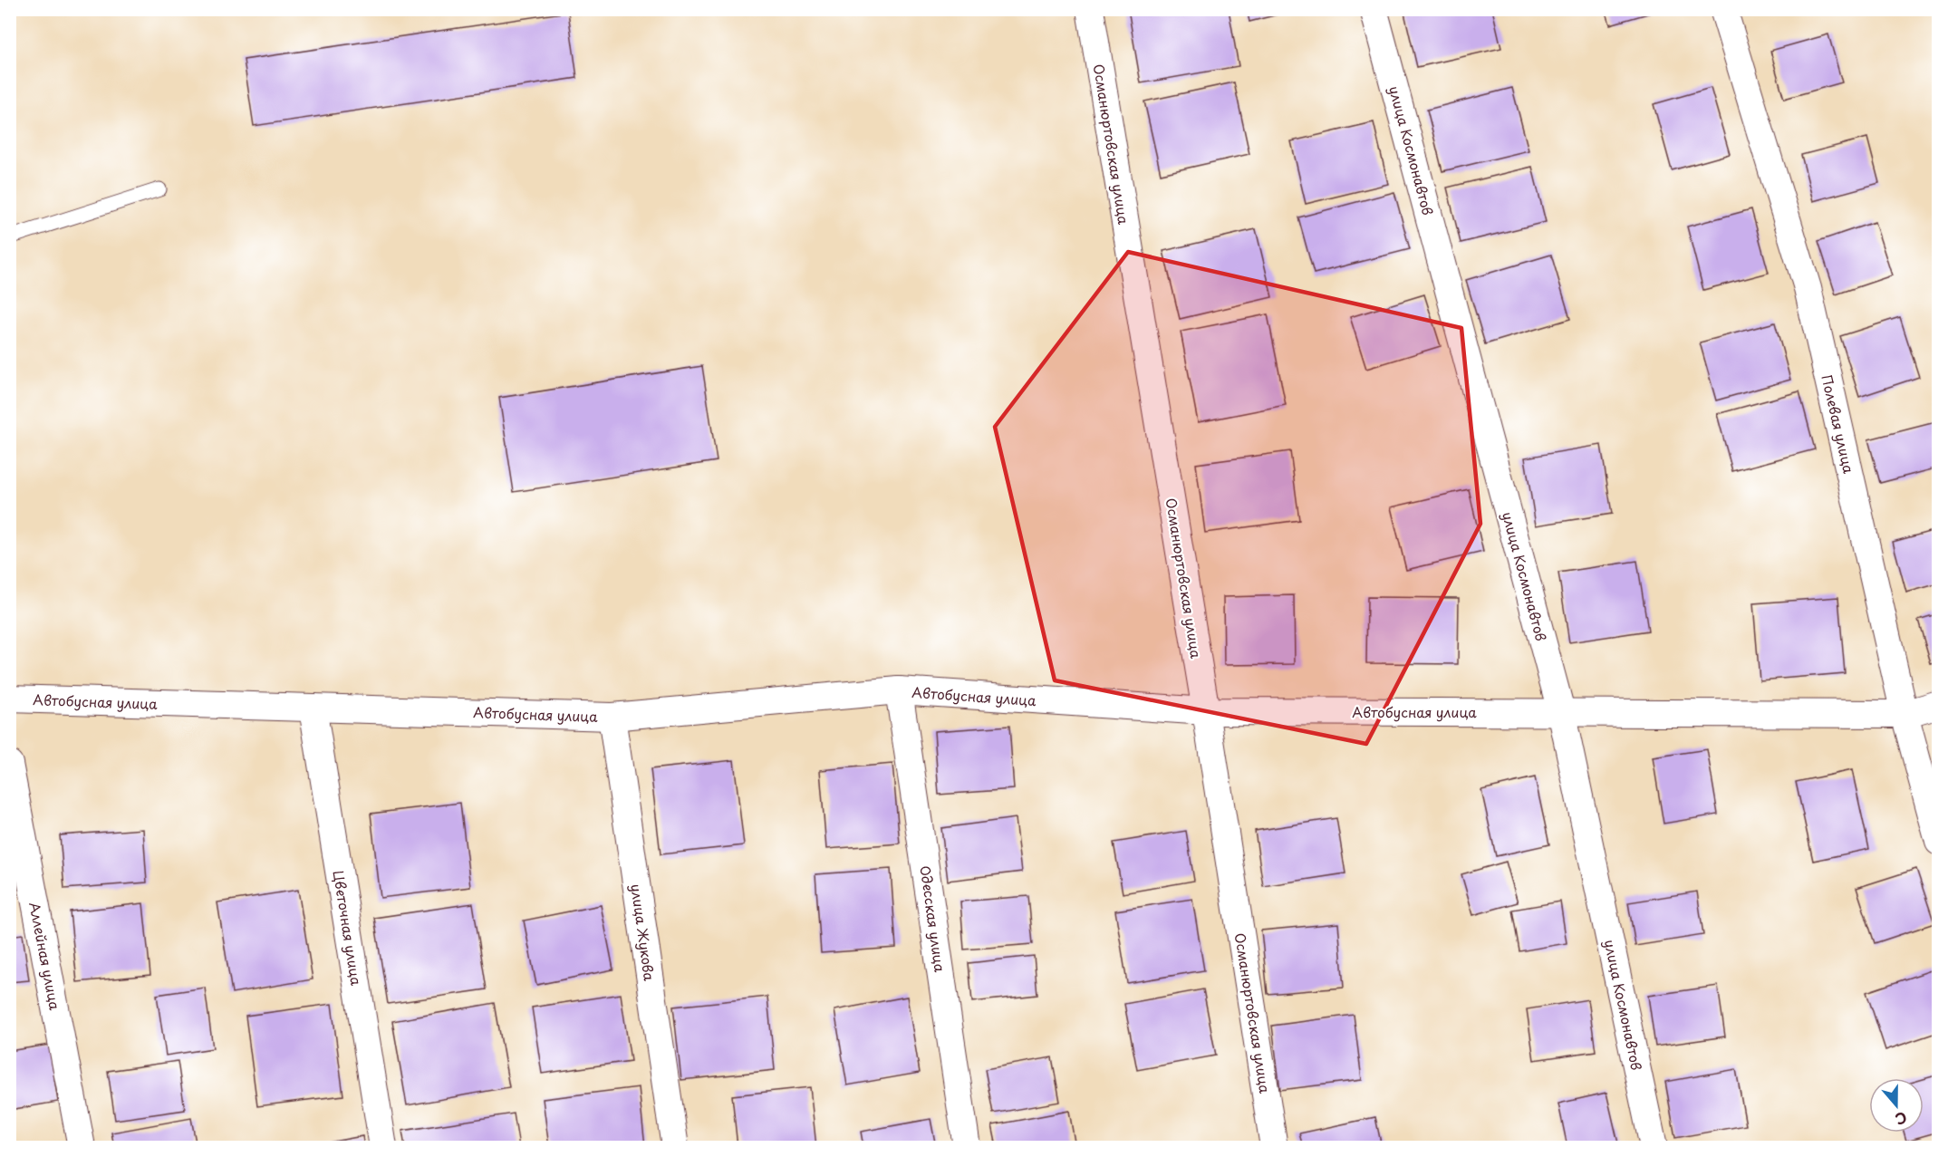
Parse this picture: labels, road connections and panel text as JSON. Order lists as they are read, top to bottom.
{
  "streets": {
    "street": [
      "Османюртовская улица",
      "улица Космонавтов",
      "Полевая улица",
      "Автобусная улица",
      "Одесская улица",
      "Цветочная улица",
      "улица Жукова",
      "Аллейная улица"
    ]
  },
  "crossings": [
    ["Османюртовская улица", "Автобусная улица"],
    ["улица Космонавтов", "Автобусная улица"],
    ["Полевая улица", "Автобусная улица"],
    ["Автобусная улица", "Одесская улица"],
    ["Автобусная улица", "Цветочная улица"],
    ["Автобусная улица", "улица Жукова"]
  ],
  "north": "bottom"
}
